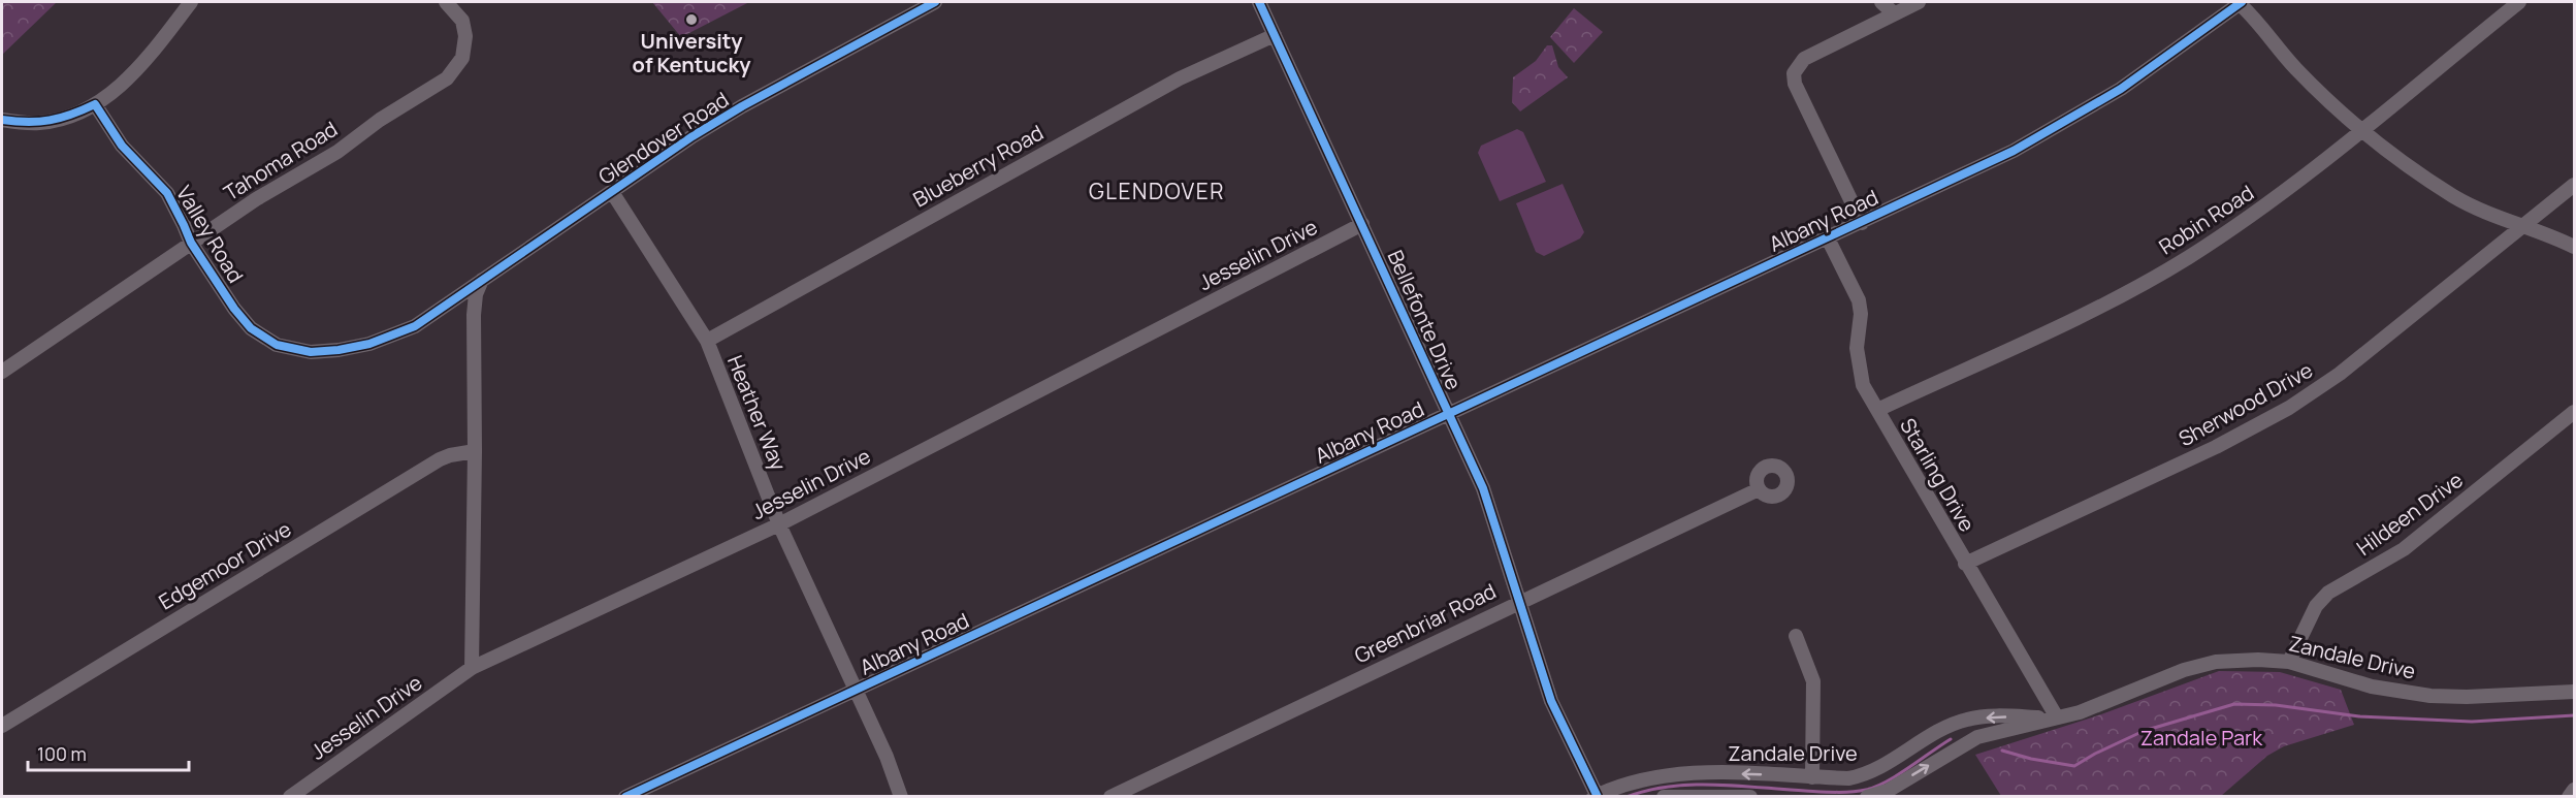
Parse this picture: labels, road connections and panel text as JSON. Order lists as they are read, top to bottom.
{
  "streets": {
    "street": [
      "Glendover Road",
      "Tahoma Road",
      "Blueberry Road",
      "Robin Road",
      "Albany Road",
      "Valley Road",
      "Jesselin Drive",
      "Bellefonte Drive",
      "Sherwood Drive",
      "Heather Way",
      "Starling Drive",
      "Hildeen Drive",
      "Edgemoor Drive",
      "Greenbriar Road",
      "Zandale Drive"
    ]
  },
  "crossings": [
    ["Glendover Road", "Valley Road"],
    ["Glendover Road", "Heather Way"],
    ["Tahoma Road", "Valley Road"],
    ["Blueberry Road", "Bellefonte Drive"],
    ["Blueberry Road", "Heather Way"],
    ["Robin Road", "Starling Drive"],
    ["Albany Road", "Bellefonte Drive"],
    ["Albany Road", "Heather Way"],
    ["Albany Road", "Starling Drive"],
    ["Jesselin Drive", "Bellefonte Drive"],
    ["Jesselin Drive", "Heather Way"],
    ["Bellefonte Drive", "Greenbriar Road"],
    ["Bellefonte Drive", "Zandale Drive"],
    ["Sherwood Drive", "Starling Drive"],
    ["Starling Drive", "Zandale Drive"],
    ["Hildeen Drive", "Zandale Drive"]
  ],
  "districts": ["GLENDOVER"],
  "parks": ["Zandale Park"],
  "places": ["University of Kentucky"],
  "scale_bar": "100 m"
}
